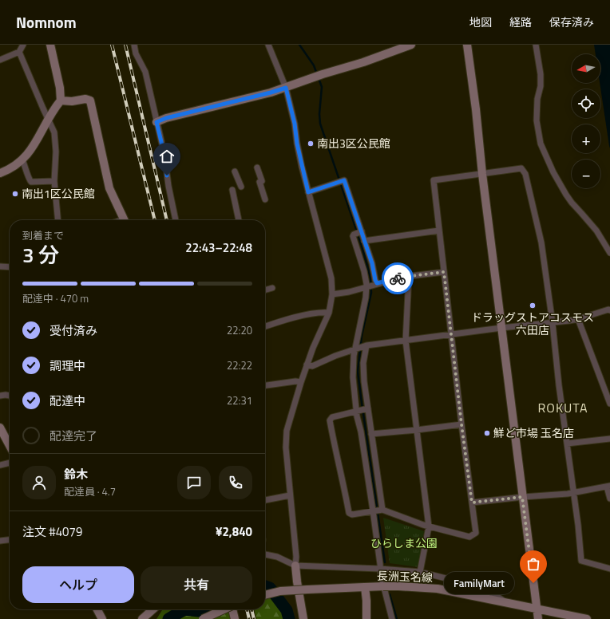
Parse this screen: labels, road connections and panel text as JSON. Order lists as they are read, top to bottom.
{
  "streets": {
    "street": ["長洲玉名線"]
  },
  "districts": ["ROKUTA"],
  "parks": ["ひらしま公園"],
  "places": [
    "南出3区公民館",
    "南出1区公民館",
    "ドラッグストアコスモス 六田店",
    "鮮ど市場 玉名店",
    "FamilyMart"
  ],
  "north": "left",
  "page": {
    "header": "Nomnom",
    "nav": ["地図", "経路", "保存済み"],
    "map_buttons": ["+", "−"],
    "heading": ["3 分", "到着まで", "22:43–22:48"],
    "panel": [
      "鈴木",
      "配達員 · 4.7",
      "注文 #4079",
      "¥2,840"
    ],
    "bar": "配達中 · 470 m",
    "list": [
      ["受付済み", "22:20"],
      ["調理中", "22:22"],
      ["配達中", "22:31"],
      "配達完了"
    ],
    "buttons": ["ヘルプ", "共有"],
    "bubble": "FamilyMart"
  }
}
